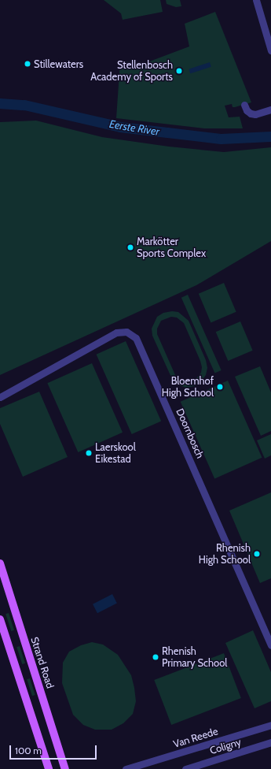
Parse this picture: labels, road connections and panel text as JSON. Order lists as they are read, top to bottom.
{
  "streets": {
    "main road": ["Strand Road"],
    "street": ["Doornbosch", "Van Reede", "Coligny"]
  },
  "water": ["Eerste River"],
  "places": [
    "Stillewaters",
    "Stellenbosch Academy of Sports",
    "Markötter Sports Complex",
    "Bloemhof High School",
    "Laerskool Eikestad",
    "Rhenish High School",
    "Rhenish Primary School"
  ],
  "scale_bar": "100 m"
}
